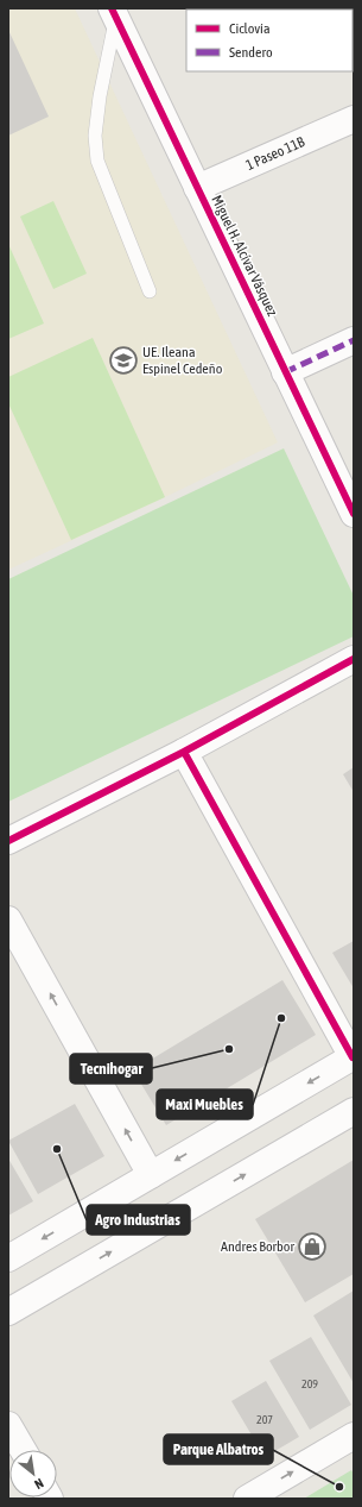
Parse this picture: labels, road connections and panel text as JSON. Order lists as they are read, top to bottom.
{
  "streets": {
    "street": ["1 Paseo 11B", "Miguel H. Alcívar Vásquez"]
  },
  "crossings": [
    ["1 Paseo 11B", "Miguel H. Alcívar Vásquez"]
  ],
  "places": {
    "school or university": ["UE. Ileana Espinel Cedeño"],
    "other": [
      "Maxi Muebles",
      "Tecnihogar",
      "Agro Industrias",
      "Parque Albatros"
    ],
    "shop": ["Andres Borbor"]
  },
  "house_numbers": ["209", "207"],
  "legend": ["Ciclovía", "Sendero"],
  "north": "bottom right"
}
